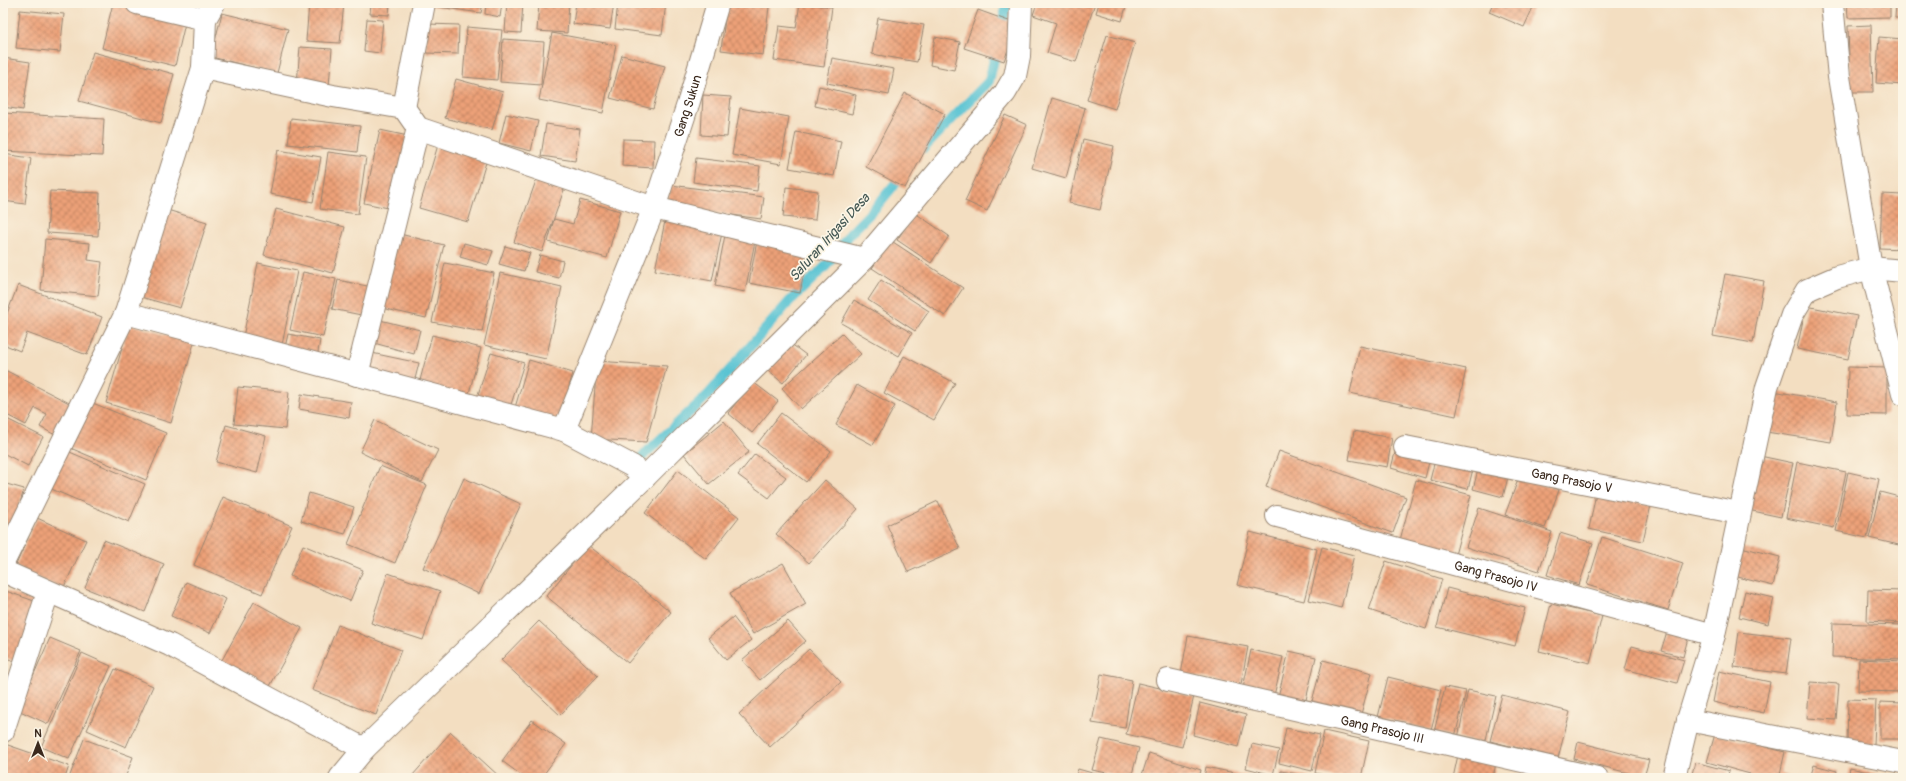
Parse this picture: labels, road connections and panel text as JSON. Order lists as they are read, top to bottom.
{
  "streets": {
    "street": [
      "Gang Sukun",
      "Gang Prasojo V",
      "Gang Prasojo IV",
      "Gang Prasojo III"
    ]
  },
  "water": ["Saluran Irigasi Desa"],
  "north": "top"
}
